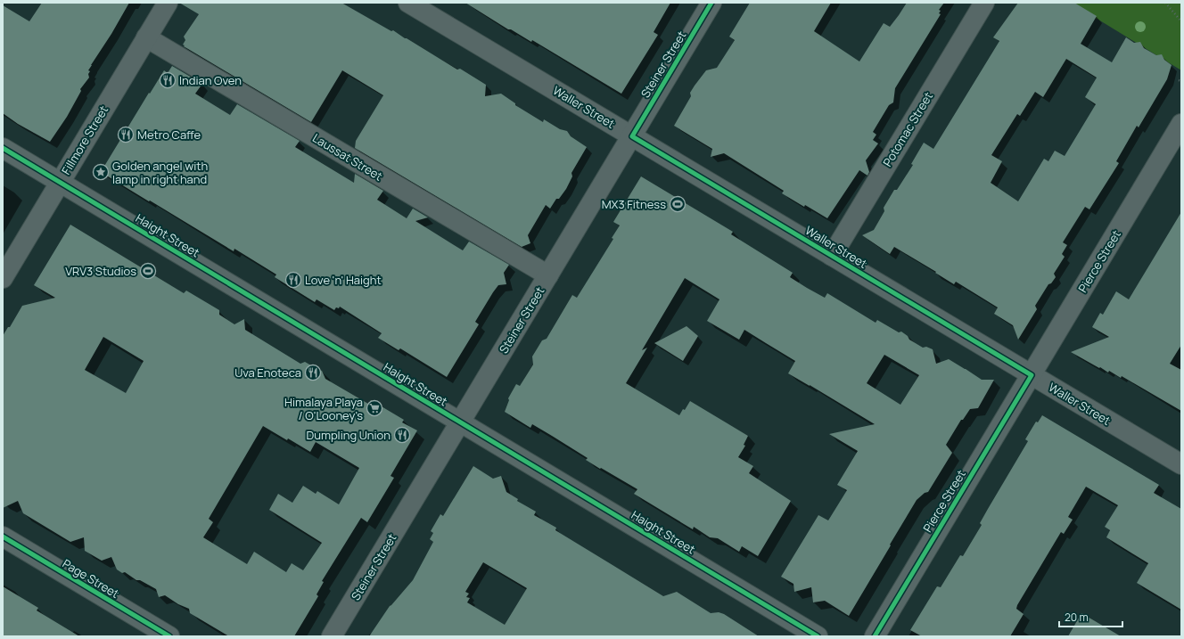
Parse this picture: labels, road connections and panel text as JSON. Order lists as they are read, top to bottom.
{
  "streets": {
    "street": [
      "Steiner Street",
      "Waller Street",
      "Potomac Street",
      "Fillmore Street",
      "Laussat Street",
      "Haight Street",
      "Pierce Street",
      "Page Street"
    ]
  },
  "crossings": [
    ["Steiner Street", "Waller Street"],
    ["Steiner Street", "Laussat Street"],
    ["Steiner Street", "Haight Street"],
    ["Waller Street", "Potomac Street"],
    ["Waller Street", "Pierce Street"],
    ["Fillmore Street", "Laussat Street"],
    ["Fillmore Street", "Haight Street"]
  ],
  "places": {
    "restaurant": [
      "Indian Oven",
      "Metro Caffe",
      "Love 'n' Haight",
      "Uva Enoteca",
      "Dumpling Union"
    ],
    "place": ["Golden angel with lamp in right hand"],
    "sports": ["MX3 Fitness", "VRV3 Studios"],
    "supermarket": ["Himalaya Playa / O'Looney's"]
  },
  "scale_bar": "20 m"
}
